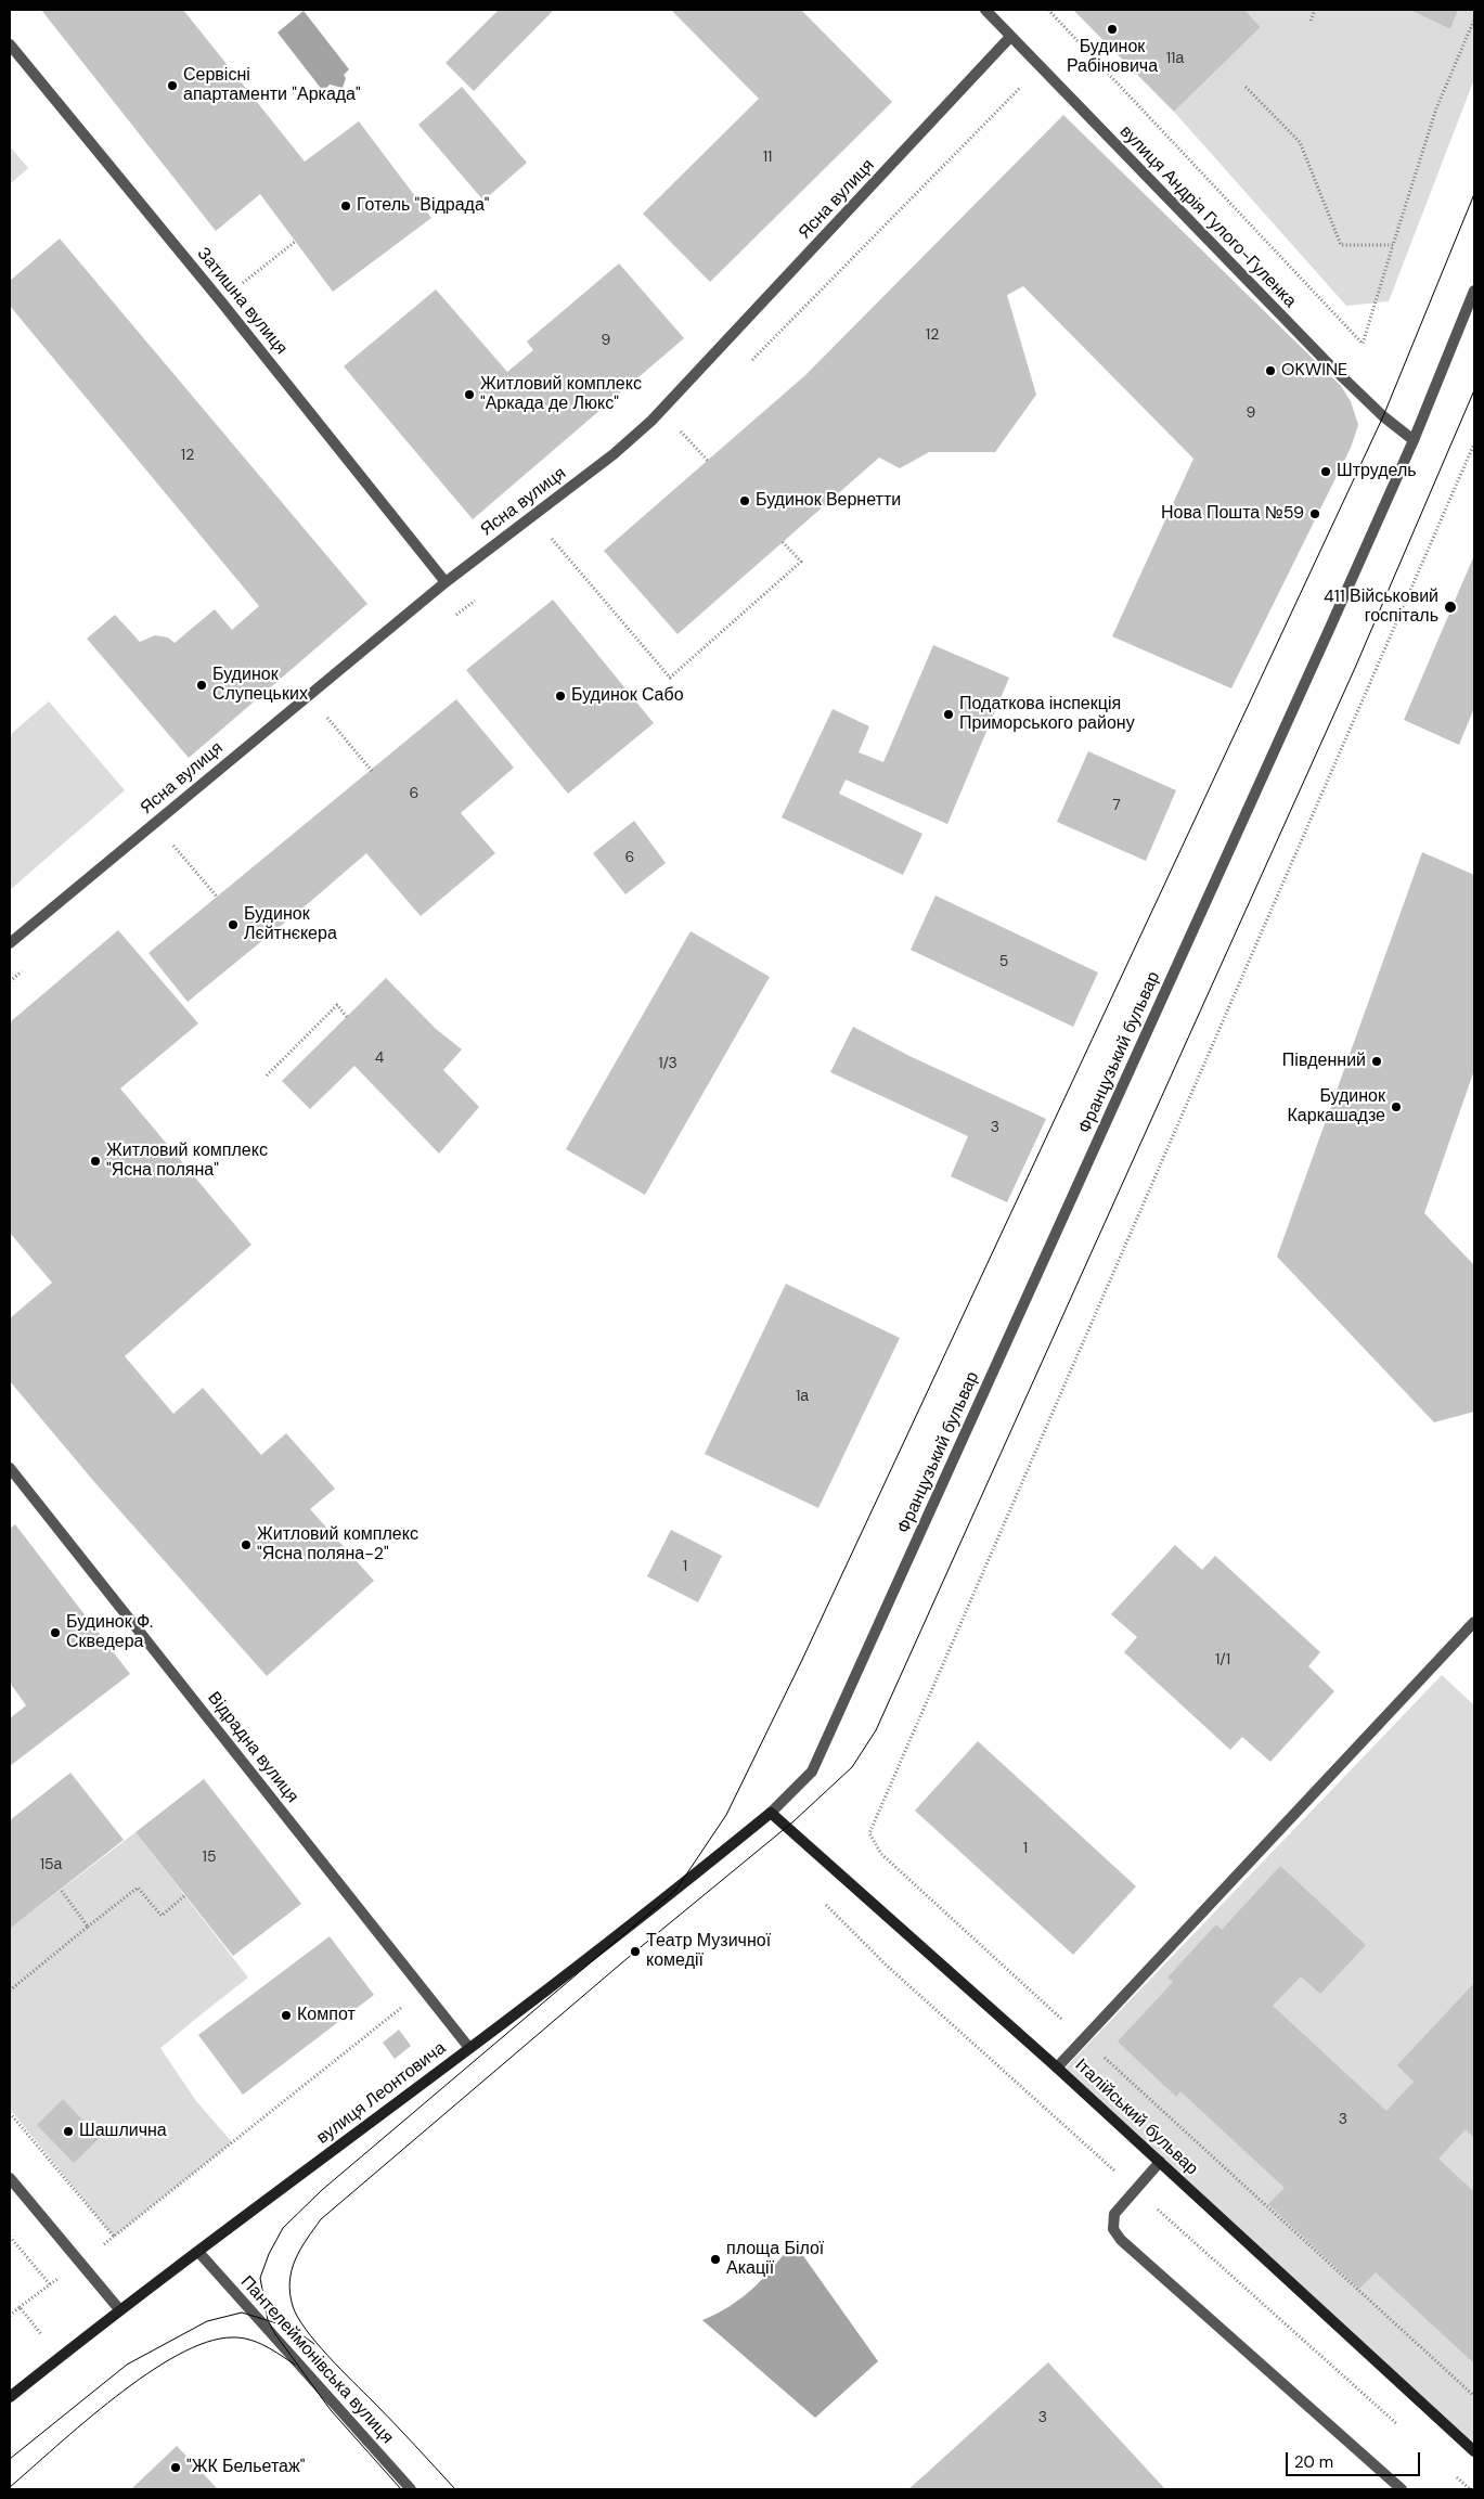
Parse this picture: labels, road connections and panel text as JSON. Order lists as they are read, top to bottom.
{
  "streets": {
    "main road": ["вулиця Леонтовича", "Італійський бульвар"],
    "street": [
      "Ясна вулиця",
      "вулиця Андрія Гулого-Гуленка",
      "Затишна вулиця",
      "Французький бульвар",
      "Відрадна вулиця",
      "Пантелеймонівська вулиця"
    ]
  },
  "crossings": [
    ["Ясна вулиця", "вулиця Андрія Гулого-Гуленка"],
    ["Ясна вулиця", "Затишна вулиця"],
    ["вулиця Андрія Гулого-Гуленка", "Французький бульвар"],
    ["Французький бульвар", "вулиця Леонтовича"],
    ["Французький бульвар", "Італійський бульвар"],
    ["Відрадна вулиця", "вулиця Леонтовича"],
    ["вулиця Леонтовича", "Італійський бульвар"],
    ["вулиця Леонтовича", "Пантелеймонівська вулиця"]
  ],
  "places": [
    "Будинок Рабіновича",
    "Сервісні апартаменти \"Аркада\"",
    "Готель \"Відрада\"",
    "OKWINE",
    "Житловий комплекс \"Аркада де Люкс\"",
    "Штрудель",
    "Будинок Вернетти",
    "Нова Пошта №59",
    "411 Військовий госпіталь",
    "Будинок Слупецьких",
    "Будинок Сабо",
    "Податкова інспекція Приморського району",
    "Будинок Лєйтнєкера",
    "Південний",
    "Будинок Каркашадзе",
    "Житловий комплекс \"Ясна поляна\"",
    "Житловий комплекс \"Ясна поляна-2\"",
    "Будинок Ф. Скведера",
    "Театр Музичної комедії",
    "Компот",
    "Шашлична",
    "площа Білої Акації",
    "\"ЖК Бельетаж\""
  ],
  "house_numbers": [
    "11а",
    "11",
    "12",
    "9",
    "9",
    "12",
    "6",
    "7",
    "6",
    "5",
    "4",
    "1/3",
    "3",
    "1а",
    "1",
    "1/1",
    "1",
    "15",
    "15а",
    "3",
    "3"
  ],
  "scale_bar": "20 m"
}
